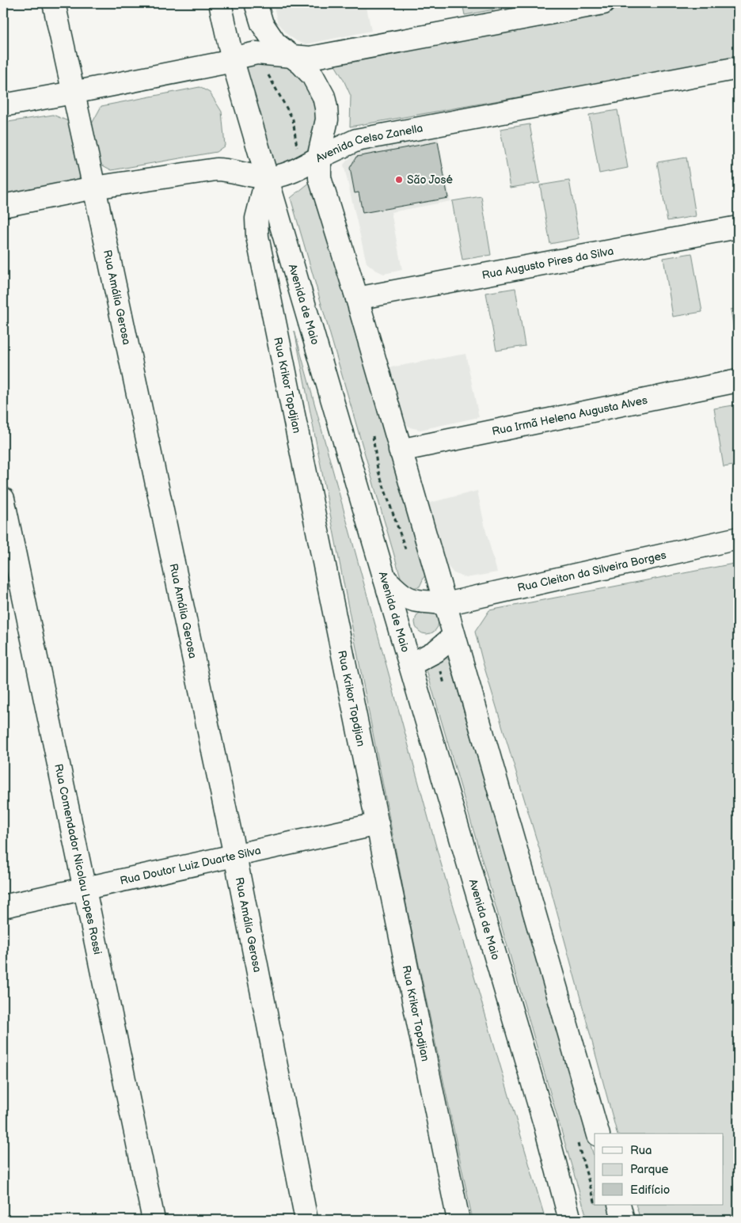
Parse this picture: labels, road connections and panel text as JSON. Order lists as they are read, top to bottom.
{
  "streets": {
    "street": [
      "Avenida Celso Zanella",
      "Rua Augusto Pires da Silva",
      "Rua Amália Gerosa",
      "Avenida de Maio",
      "Rua Krikor Topdjian",
      "Rua Irmã Helena Augusta Alves",
      "Rua Cleiton da Silveira Borges",
      "Rua Comendador Nicolau Lopes Rossi",
      "Rua Doutor Luiz Duarte Silva"
    ]
  },
  "crossings": [
    ["Avenida Celso Zanella", "Rua Amália Gerosa"],
    ["Avenida Celso Zanella", "Avenida de Maio"],
    ["Avenida Celso Zanella", "Rua Krikor Topdjian"],
    ["Rua Amália Gerosa", "Rua Doutor Luiz Duarte Silva"],
    ["Avenida de Maio", "Rua Krikor Topdjian"],
    ["Avenida de Maio", "Rua Cleiton da Silveira Borges"],
    ["Rua Krikor Topdjian", "Rua Doutor Luiz Duarte Silva"],
    ["Rua Comendador Nicolau Lopes Rossi", "Rua Doutor Luiz Duarte Silva"]
  ],
  "places": ["São José"],
  "legend": ["Rua", "Parque", "Edifício"]
}
